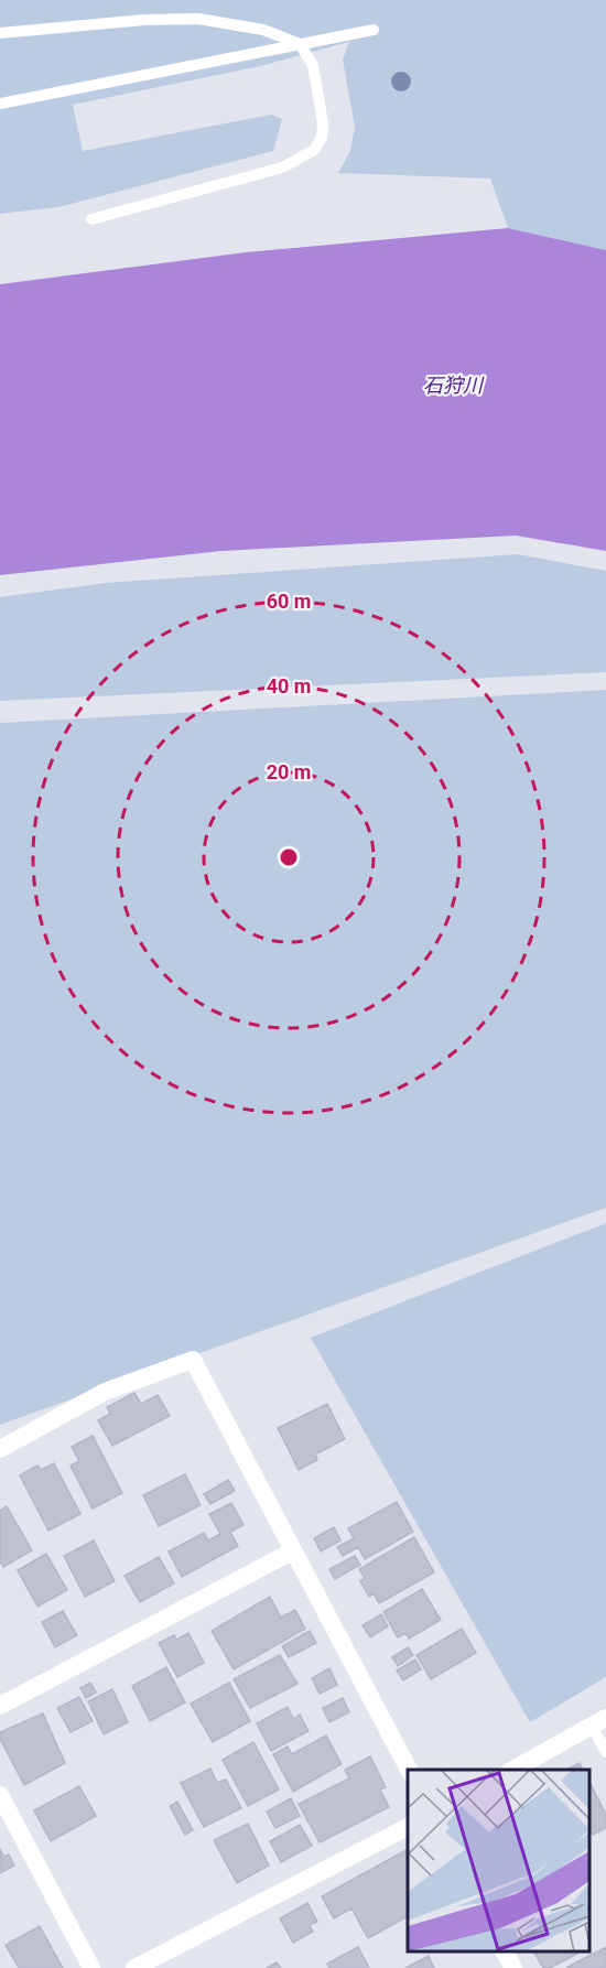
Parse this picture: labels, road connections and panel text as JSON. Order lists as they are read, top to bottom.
{
  "water": ["石狩川"],
  "rings": ["60 m", "40 m", "20 m"]
}
